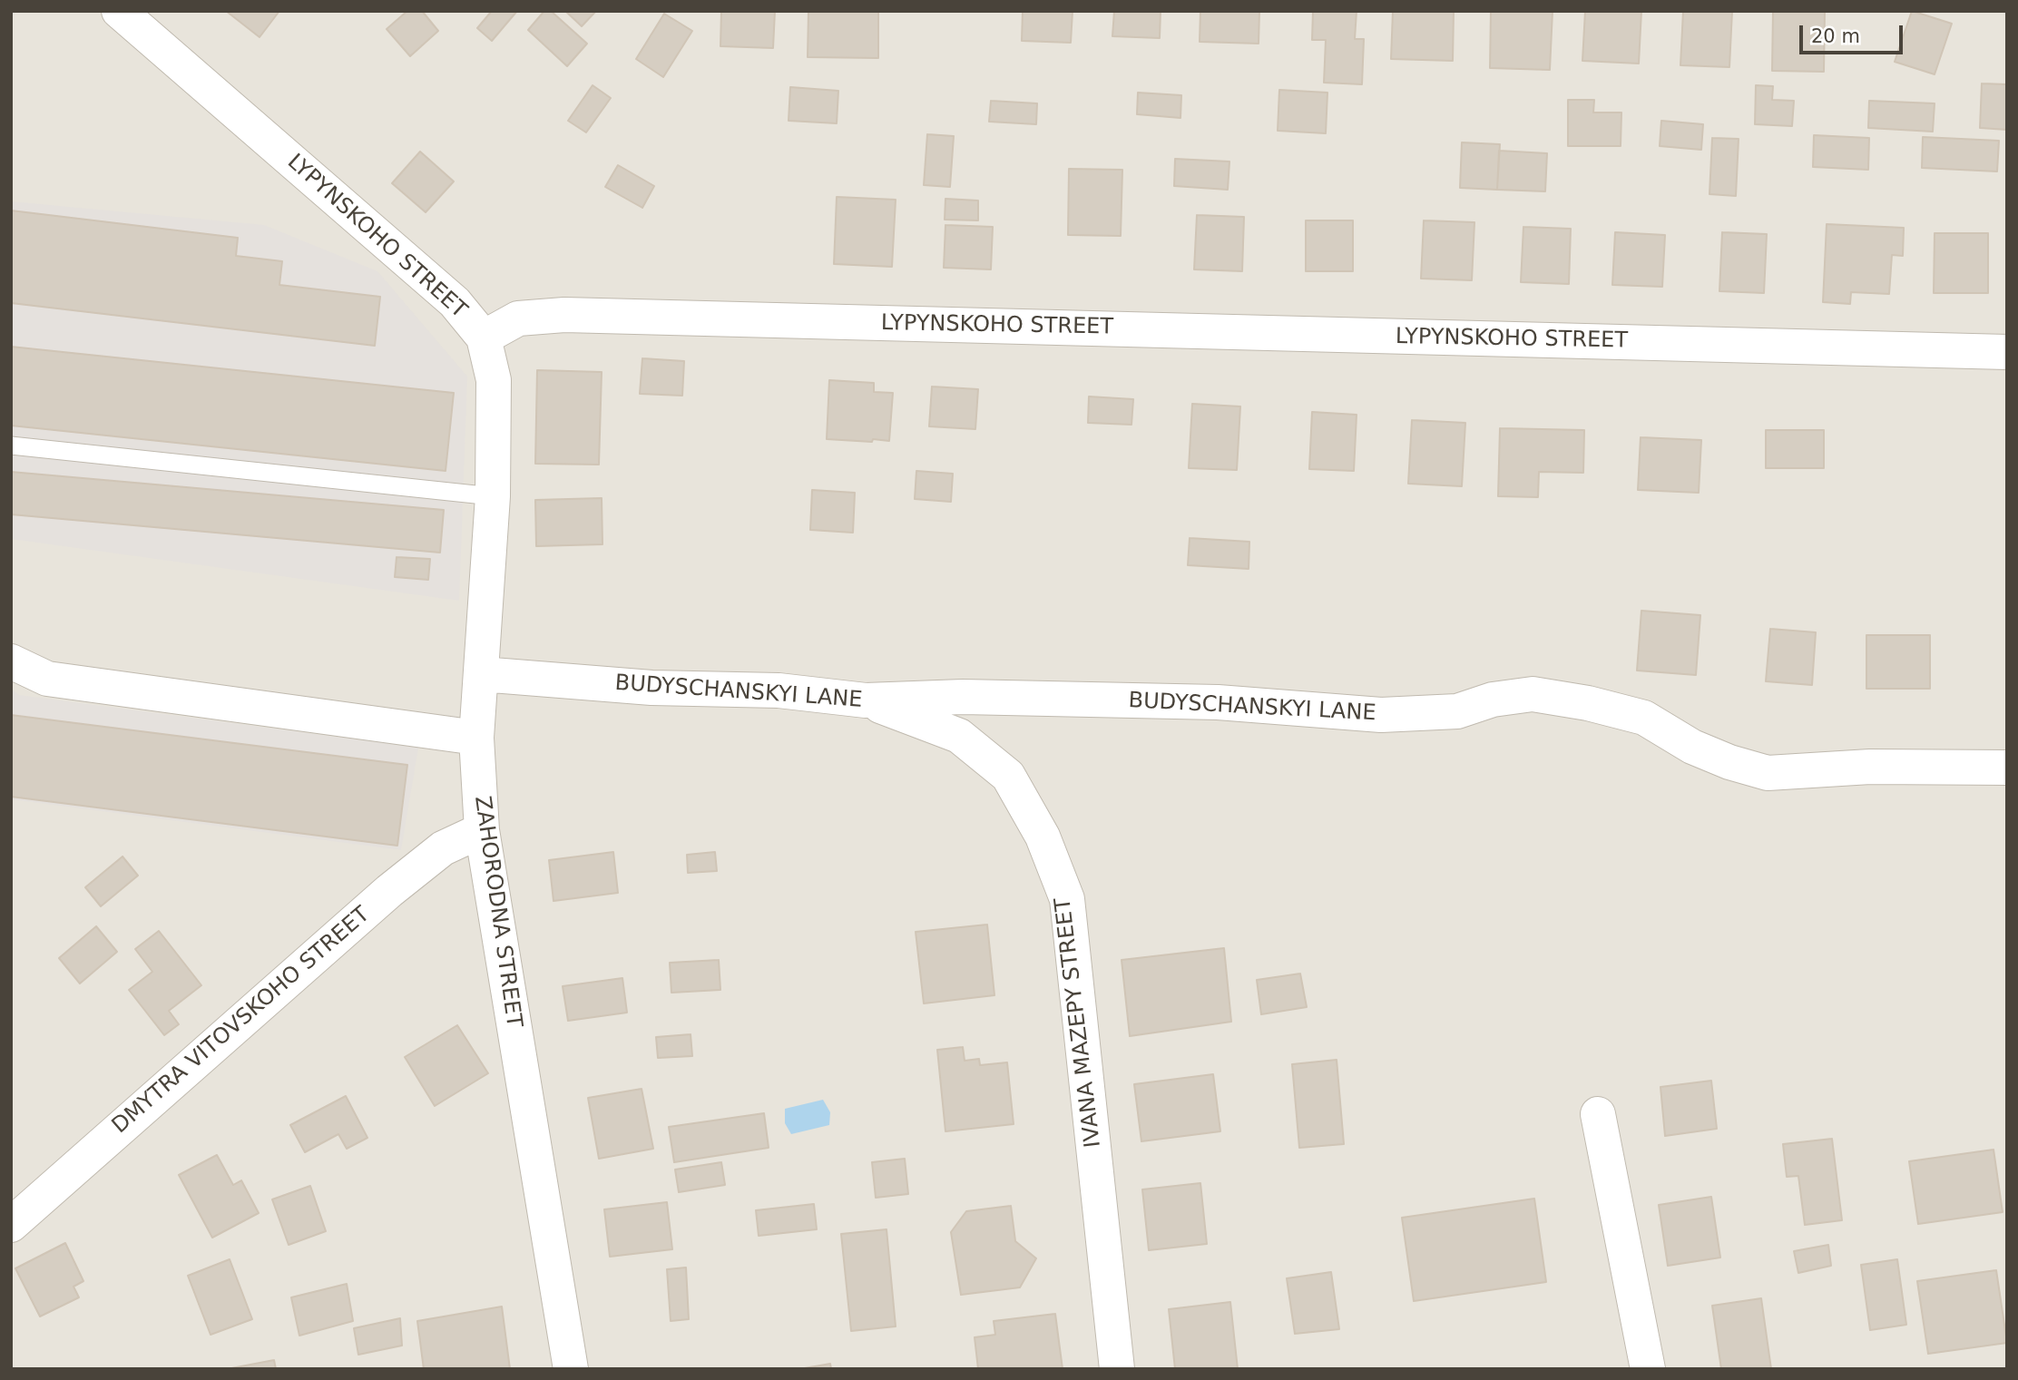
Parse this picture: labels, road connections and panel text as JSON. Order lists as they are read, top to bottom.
{
  "streets": {
    "street": [
      "LYPYNSKOHO STREET",
      "BUDYSCHANSKYI LANE",
      "ZAHORODNA STREET",
      "DMYTRA VITOVSKOHO STREET",
      "IVANA MAZEPY STREET"
    ]
  },
  "crossings": [
    ["LYPYNSKOHO STREET", "ZAHORODNA STREET"],
    ["BUDYSCHANSKYI LANE", "ZAHORODNA STREET"],
    ["BUDYSCHANSKYI LANE", "IVANA MAZEPY STREET"],
    ["ZAHORODNA STREET", "DMYTRA VITOVSKOHO STREET"]
  ],
  "scale_bar": "20 m"
}
